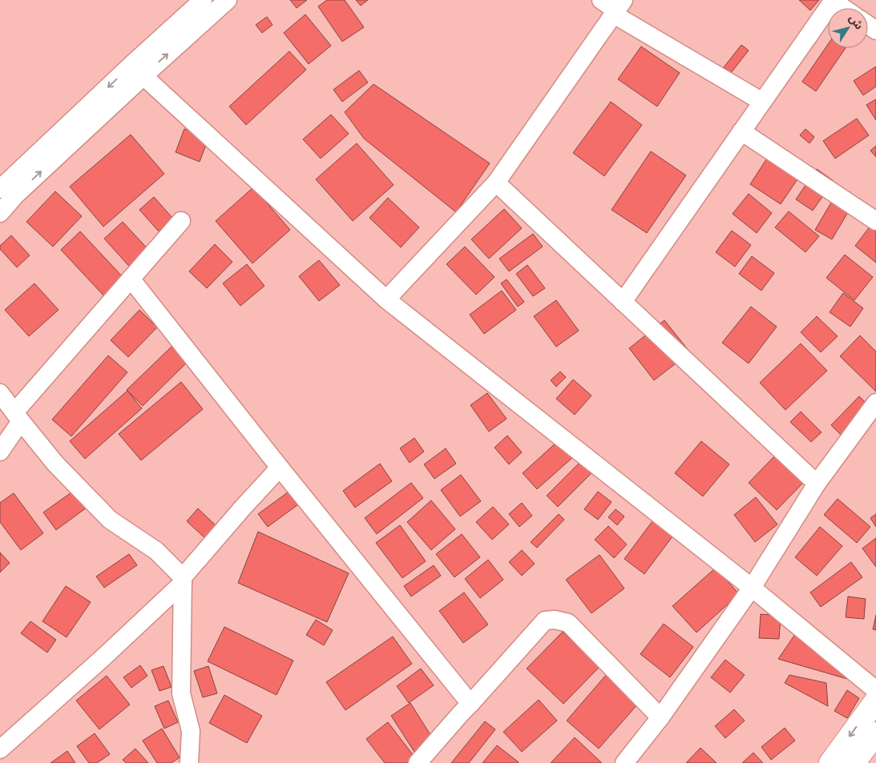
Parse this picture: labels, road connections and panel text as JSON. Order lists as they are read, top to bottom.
{
  "north": "top right"
}
